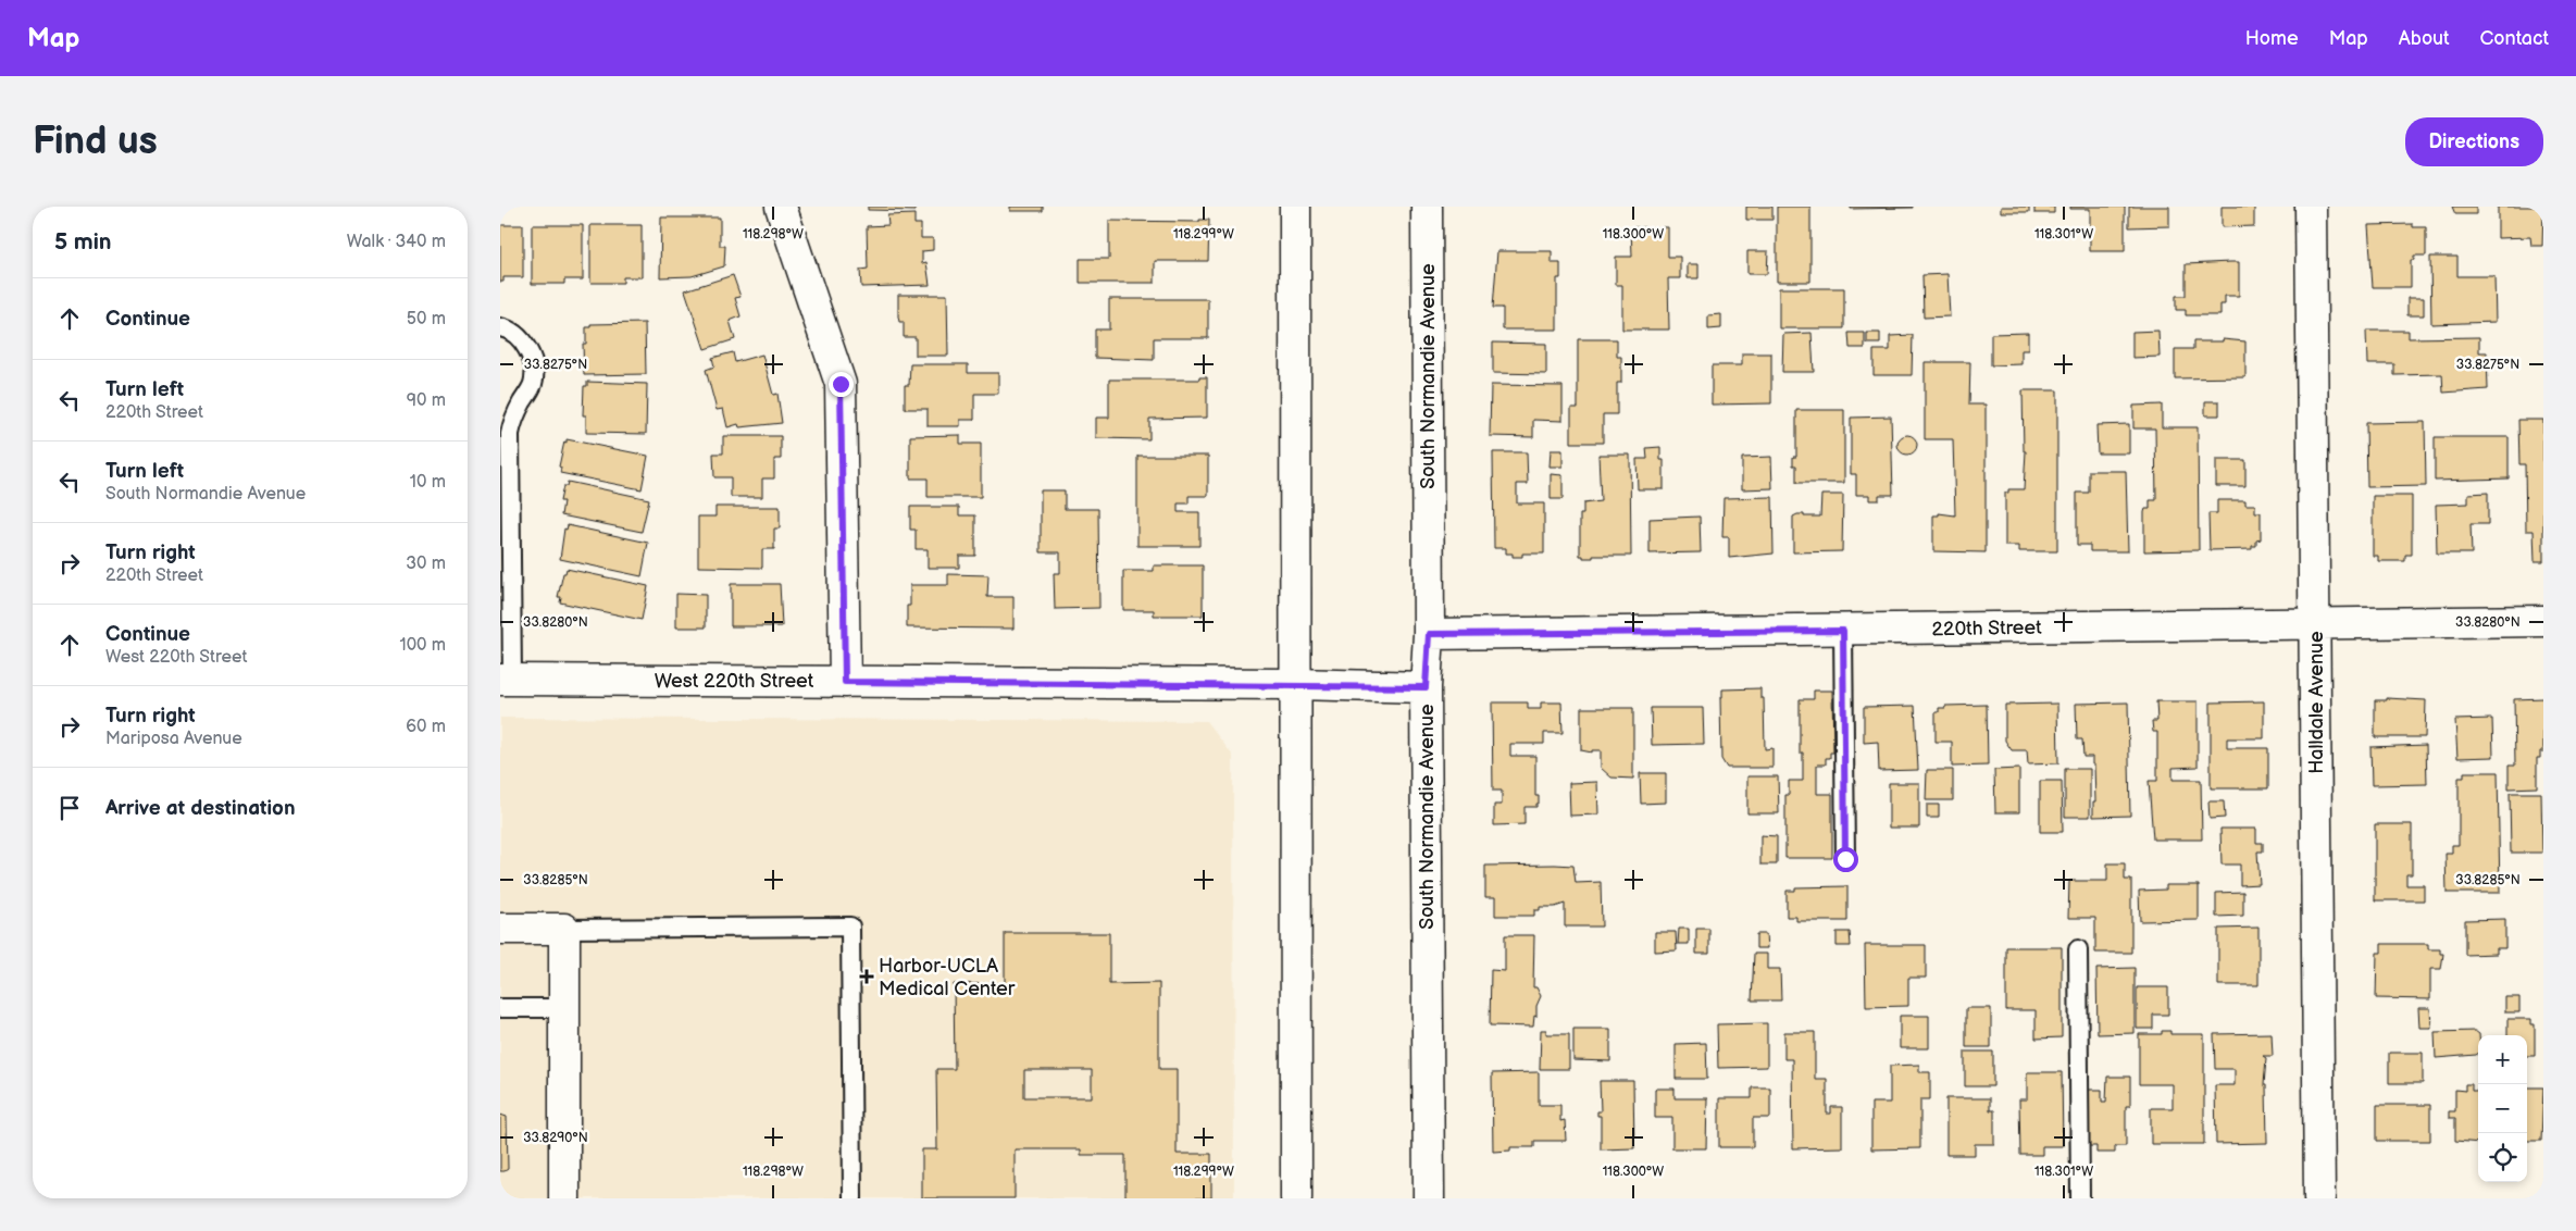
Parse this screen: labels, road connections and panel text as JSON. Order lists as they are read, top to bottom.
{
  "streets": {
    "street": [
      "South Normandie Avenue",
      "220th Street",
      "West 220th Street",
      "Halldale Avenue"
    ]
  },
  "crossings": [
    ["South Normandie Avenue", "220th Street"],
    ["220th Street", "Halldale Avenue"]
  ],
  "places": {
    "health": ["Harbor-UCLA Medical Center"]
  },
  "page": {
    "header": "Map",
    "nav": [
      "Home",
      "Map",
      "About",
      "Contact"
    ],
    "buttons": "Directions",
    "title": "Find us",
    "heading": ["5 min", "Walk · 340 m"],
    "list": [
      ["Continue", "50 m"],
      ["Turn left", "220th Street", "90 m"],
      ["Turn left", "South Normandie Avenue", "10 m"],
      ["Turn right", "220th Street", "30 m"],
      ["Continue", "West 220th Street", "100 m"],
      ["Turn right", "Mariposa Avenue", "60 m"],
      "Arrive at destination"
    ],
    "map_buttons": ["+", "−"]
  },
  "coordinates": [
    "118.298°W",
    "118.299°W",
    "118.300°W",
    "118.301°W",
    "33.8275°N",
    "33.8280°N",
    "33.8285°N",
    "33.8290°N"
  ]
}
